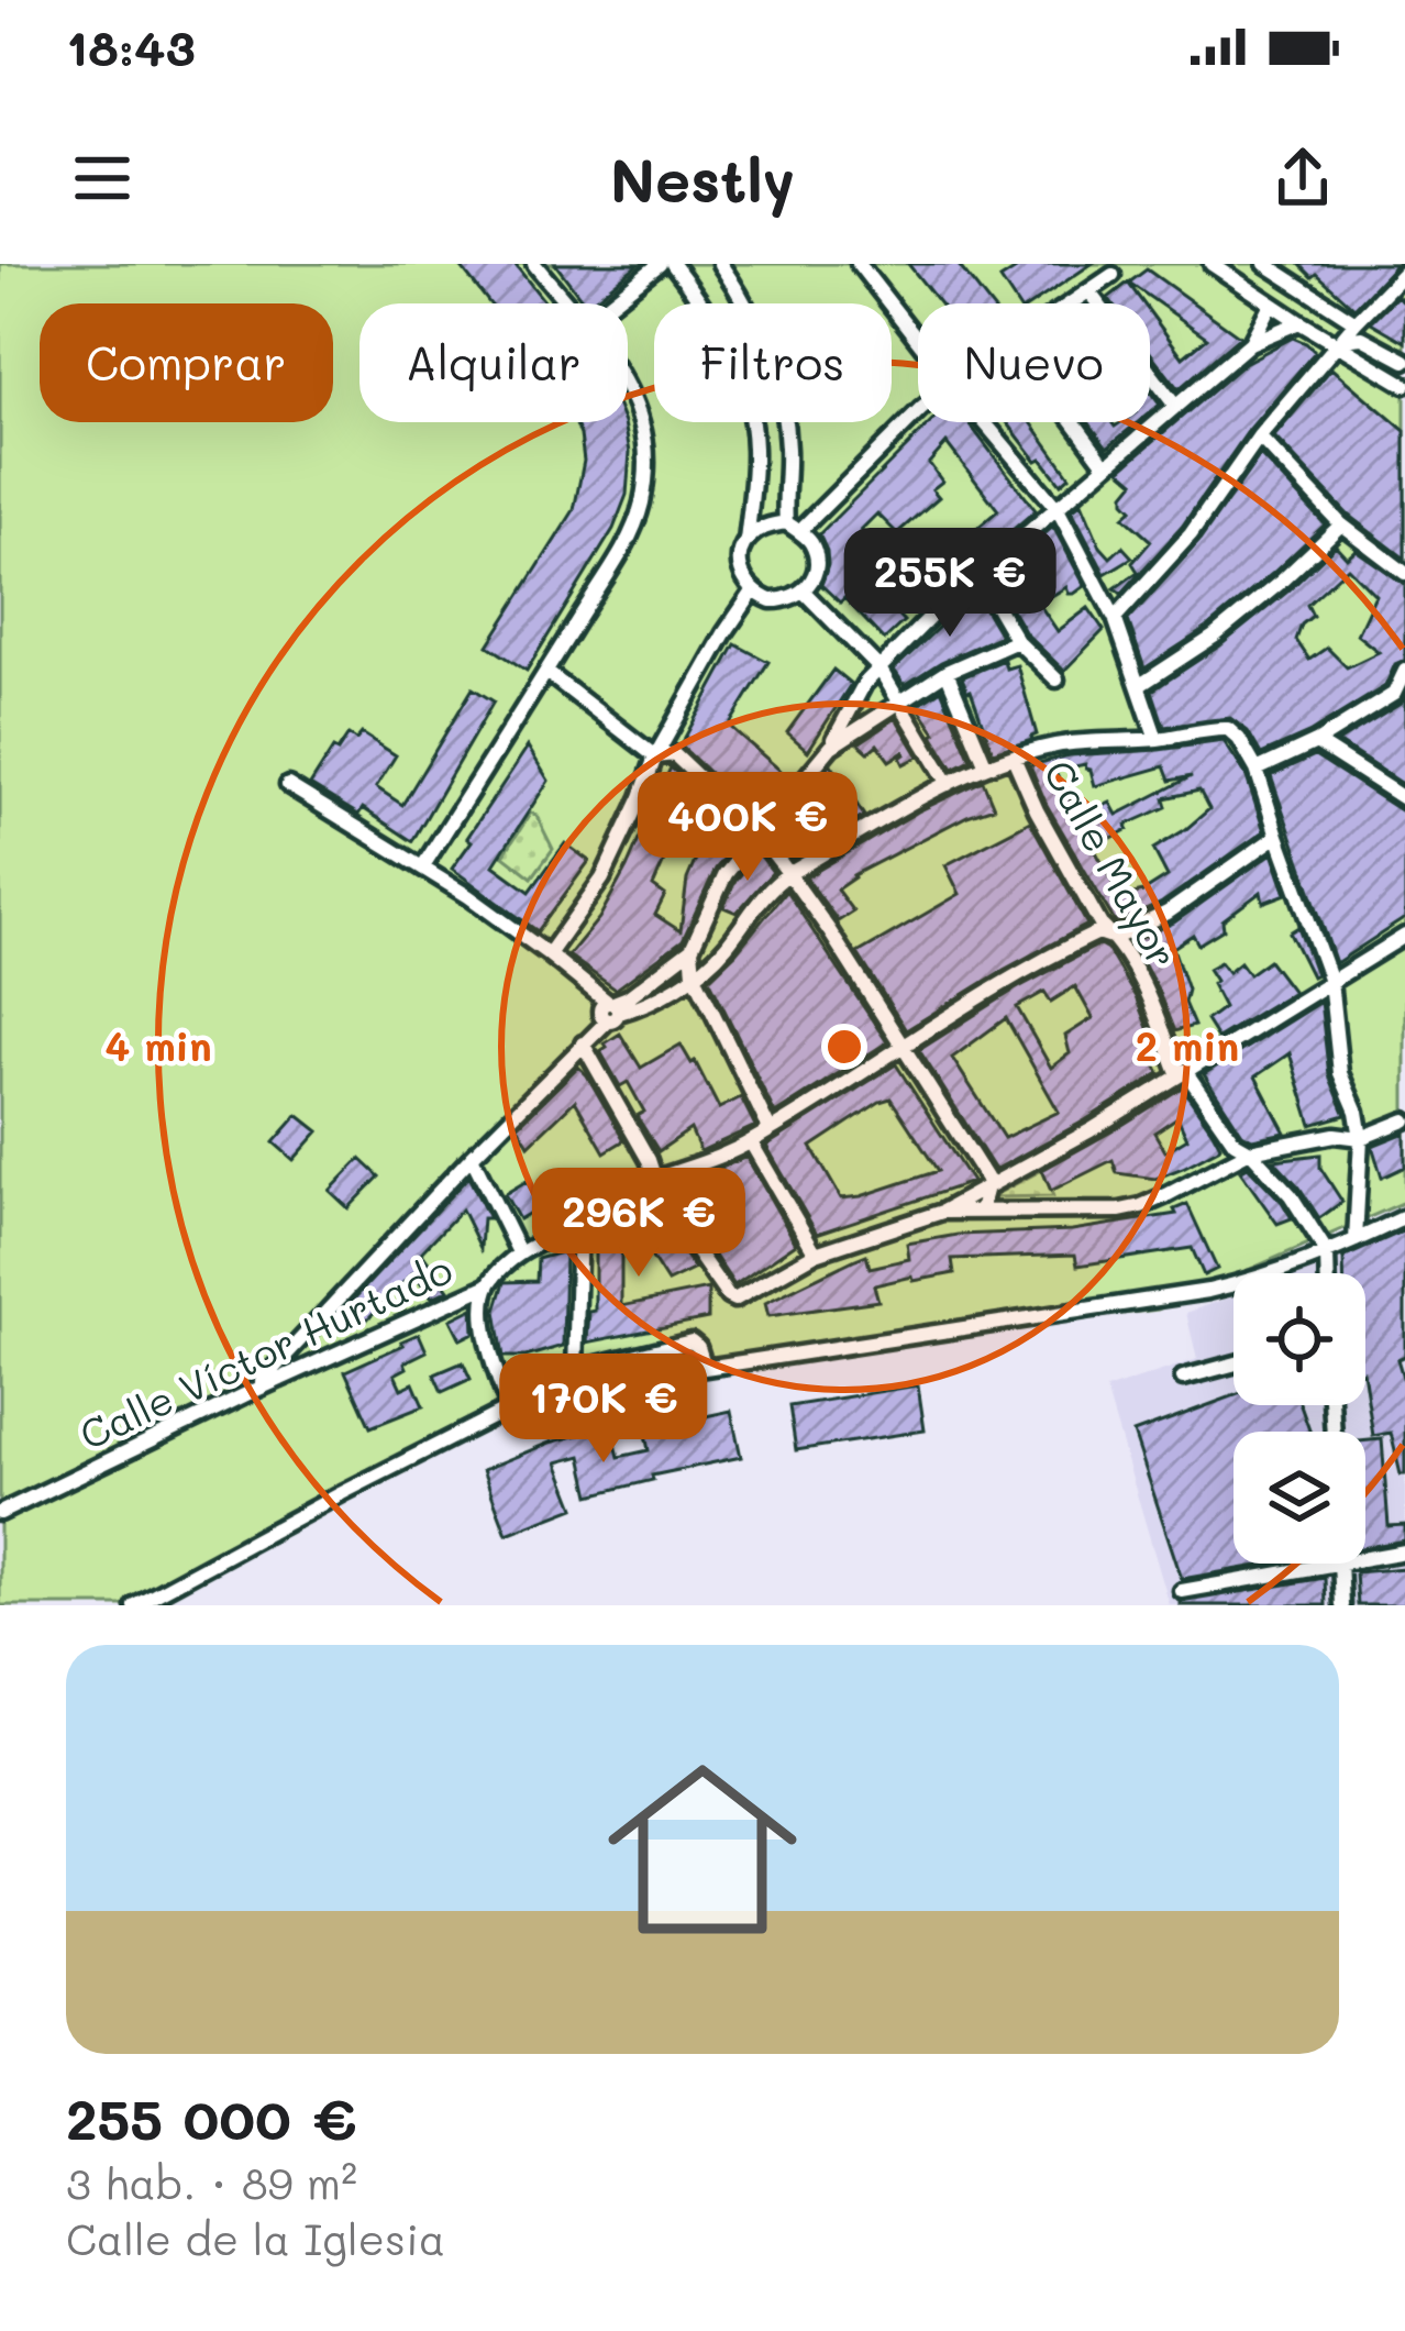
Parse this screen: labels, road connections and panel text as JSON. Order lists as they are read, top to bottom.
{
  "streets": {
    "street": ["Calle Mayor", "Calle Víctor Hurtado"]
  },
  "page": {
    "status": "18:43",
    "header": "Nestly",
    "chip": [
      "Comprar",
      "Alquilar",
      "Filtros",
      "Nuevo"
    ],
    "price": [
      "255K €",
      "400K €",
      "296K €",
      "170K €"
    ],
    "list": [
      {
        "name": "255 000 €",
        "note": "3 hab. · 89 m² · Calle de la Iglesia"
      }
    ]
  },
  "rings": ["2 min", "4 min"]
}
